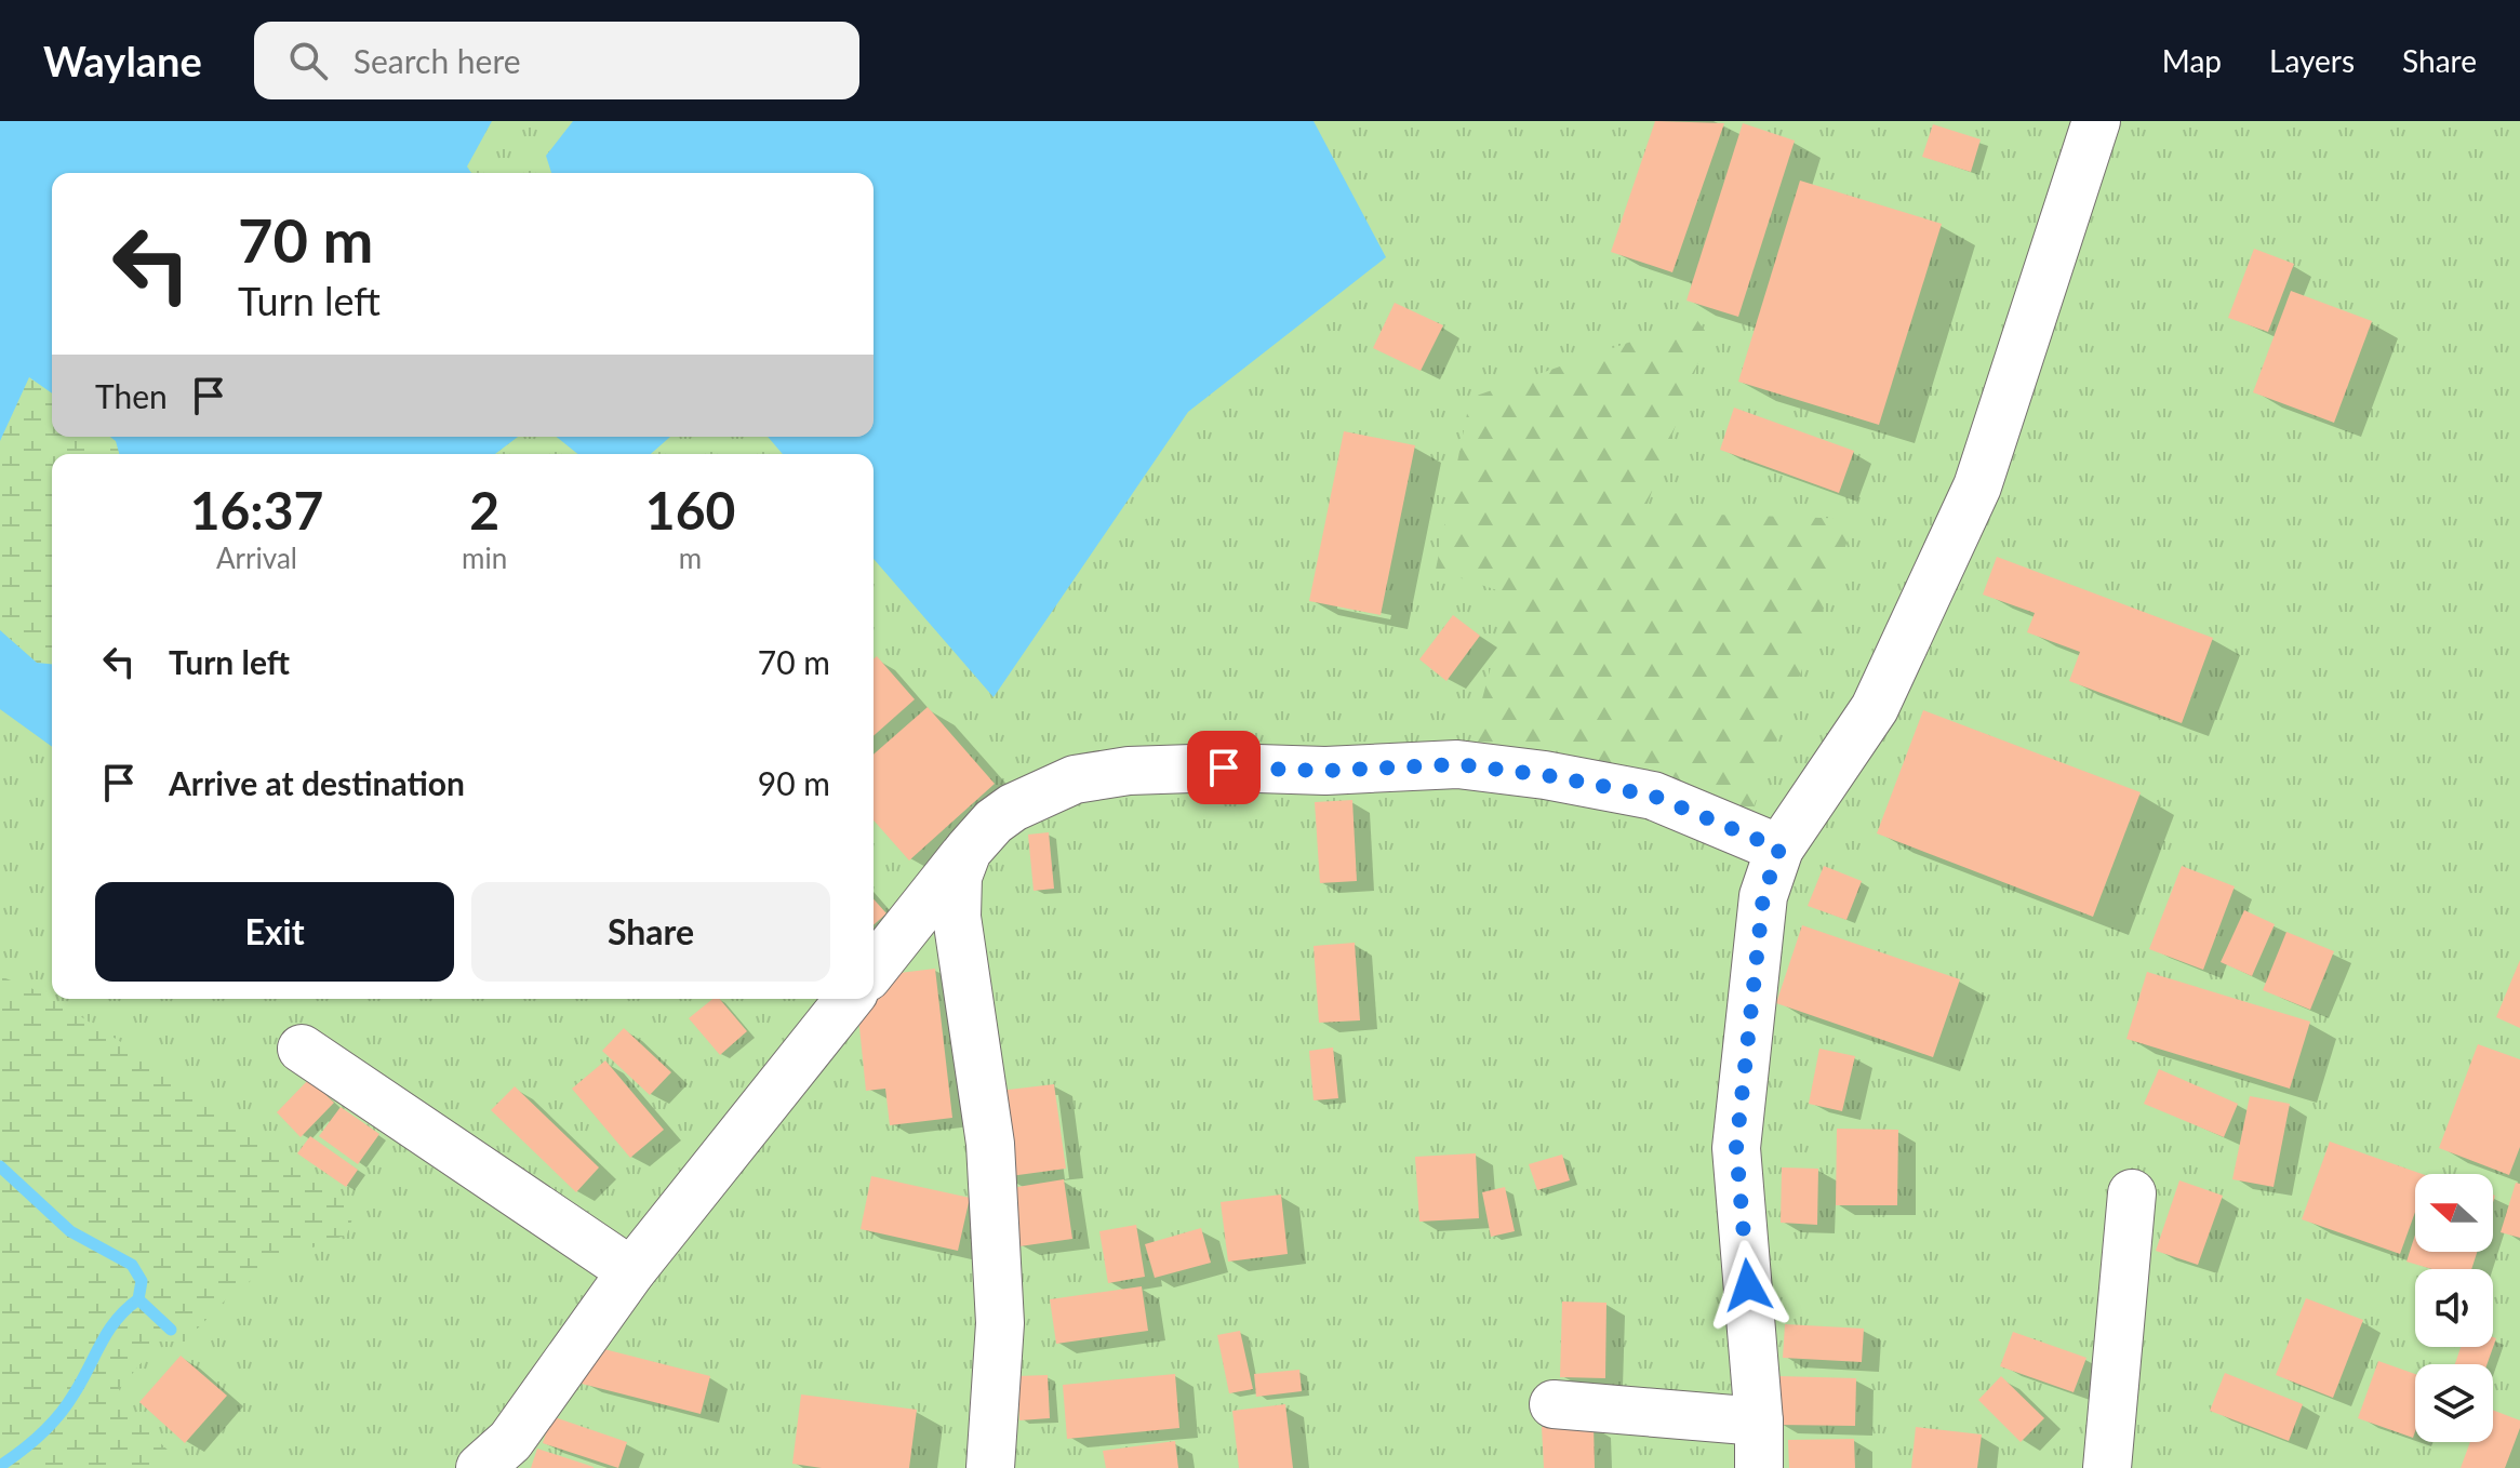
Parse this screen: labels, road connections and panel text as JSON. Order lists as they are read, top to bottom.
{
  "north": "left",
  "page": {
    "header": "Waylane",
    "search": "Search here",
    "nav": ["Map", "Layers", "Share"],
    "turn": ["70 m", "Turn left"],
    "then": "Then",
    "eta": [
      "16:37",
      "Arrival",
      "2",
      "min",
      "160",
      "m"
    ],
    "list": [
      {
        "name": "Turn left",
        "value": "70 m"
      },
      {
        "name": "Arrive at destination",
        "value": "90 m"
      }
    ],
    "buttons": ["Exit", "Share"]
  }
}
